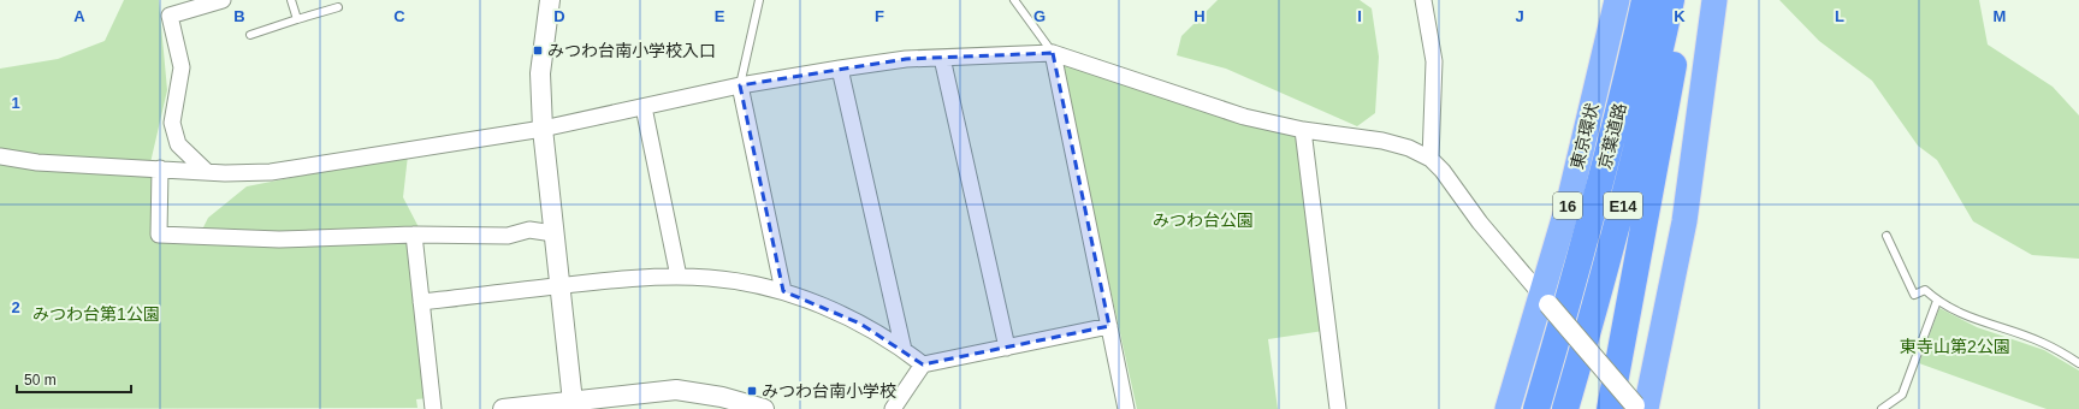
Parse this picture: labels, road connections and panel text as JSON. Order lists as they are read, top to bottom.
{
  "streets": {
    "highway": [
      "東京環状",
      "京葉道路",
      "16",
      "E14"
    ]
  },
  "parks": ["みつわ台公園", "みつわ台第1公園", "東寺山第2公園"],
  "places": {
    "transit": ["みつわ台南小学校入口", "みつわ台南小学校"]
  },
  "scale_bar": "50 m",
  "grid": {
    "columns": [
      "A",
      "B",
      "C",
      "D",
      "E",
      "F",
      "G",
      "H",
      "I",
      "J",
      "K",
      "L",
      "M"
    ],
    "rows": ["1", "2"]
  }
}
